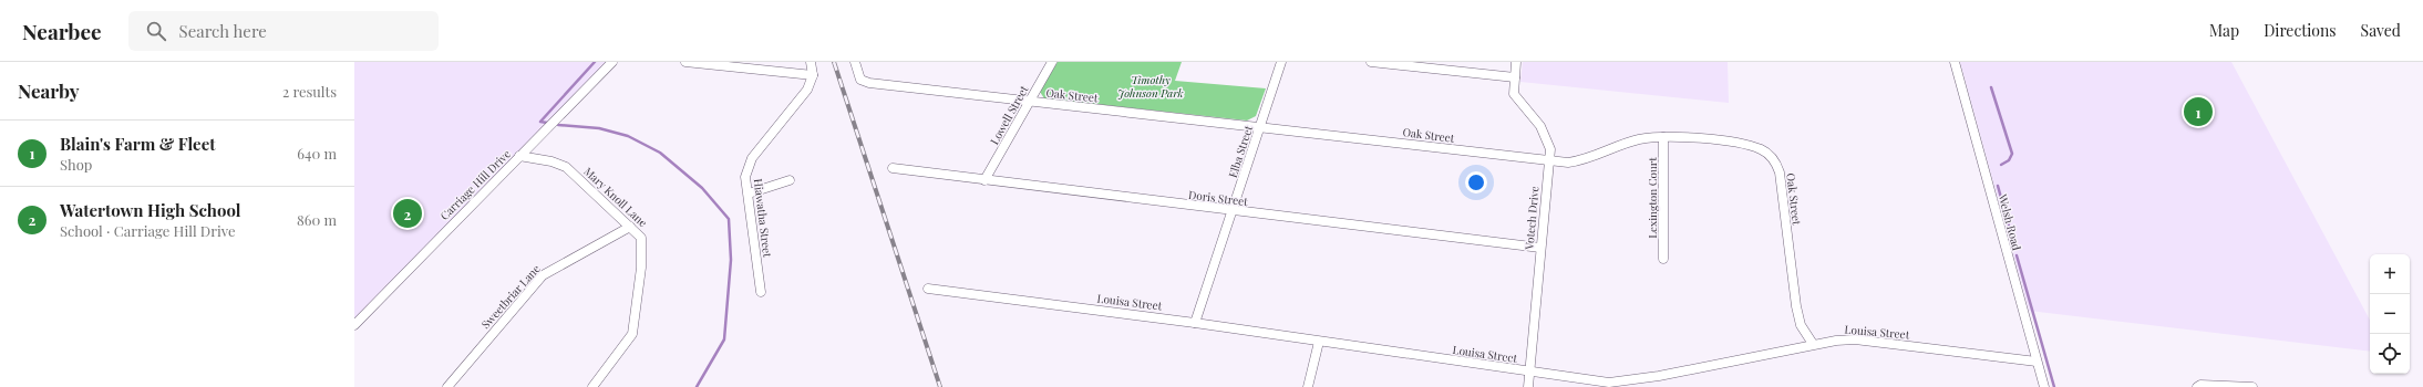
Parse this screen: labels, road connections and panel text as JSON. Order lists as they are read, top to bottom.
{
  "streets": {
    "street": [
      "Oak Street",
      "Lowell Street",
      "Elba Street",
      "Carriage Hill Drive",
      "Mary Knoll Lane",
      "Doris Street",
      "Lexington Court",
      "Hiawatha Street",
      "Votech Drive",
      "Welsh Road",
      "Sweetbriar Lane",
      "Louisa Street"
    ]
  },
  "crossings": [
    ["Oak Street", "Lowell Street"],
    ["Oak Street", "Elba Street"],
    ["Oak Street", "Lexington Court"],
    ["Oak Street", "Votech Drive"],
    ["Oak Street", "Louisa Street"],
    ["Lowell Street", "Doris Street"],
    ["Elba Street", "Doris Street"],
    ["Elba Street", "Louisa Street"],
    ["Carriage Hill Drive", "Mary Knoll Lane"],
    ["Mary Knoll Lane", "Sweetbriar Lane"],
    ["Doris Street", "Votech Drive"],
    ["Votech Drive", "Louisa Street"],
    ["Welsh Road", "Louisa Street"]
  ],
  "parks": ["Timothy Johnson Park"],
  "page": {
    "header": "Nearbee",
    "search": "Search here",
    "nav": ["Map", "Directions", "Saved"],
    "heading": ["Nearby", "2 results"],
    "pins": ["1", "2"],
    "list": [
      {
        "mark": "1",
        "name": "Blain's Farm & Fleet",
        "note": "Shop",
        "value": "640 m"
      },
      {
        "mark": "2",
        "name": "Watertown High School",
        "note": "School · Carriage Hill Drive",
        "value": "860 m"
      }
    ],
    "map_buttons": ["+", "−"]
  }
}
